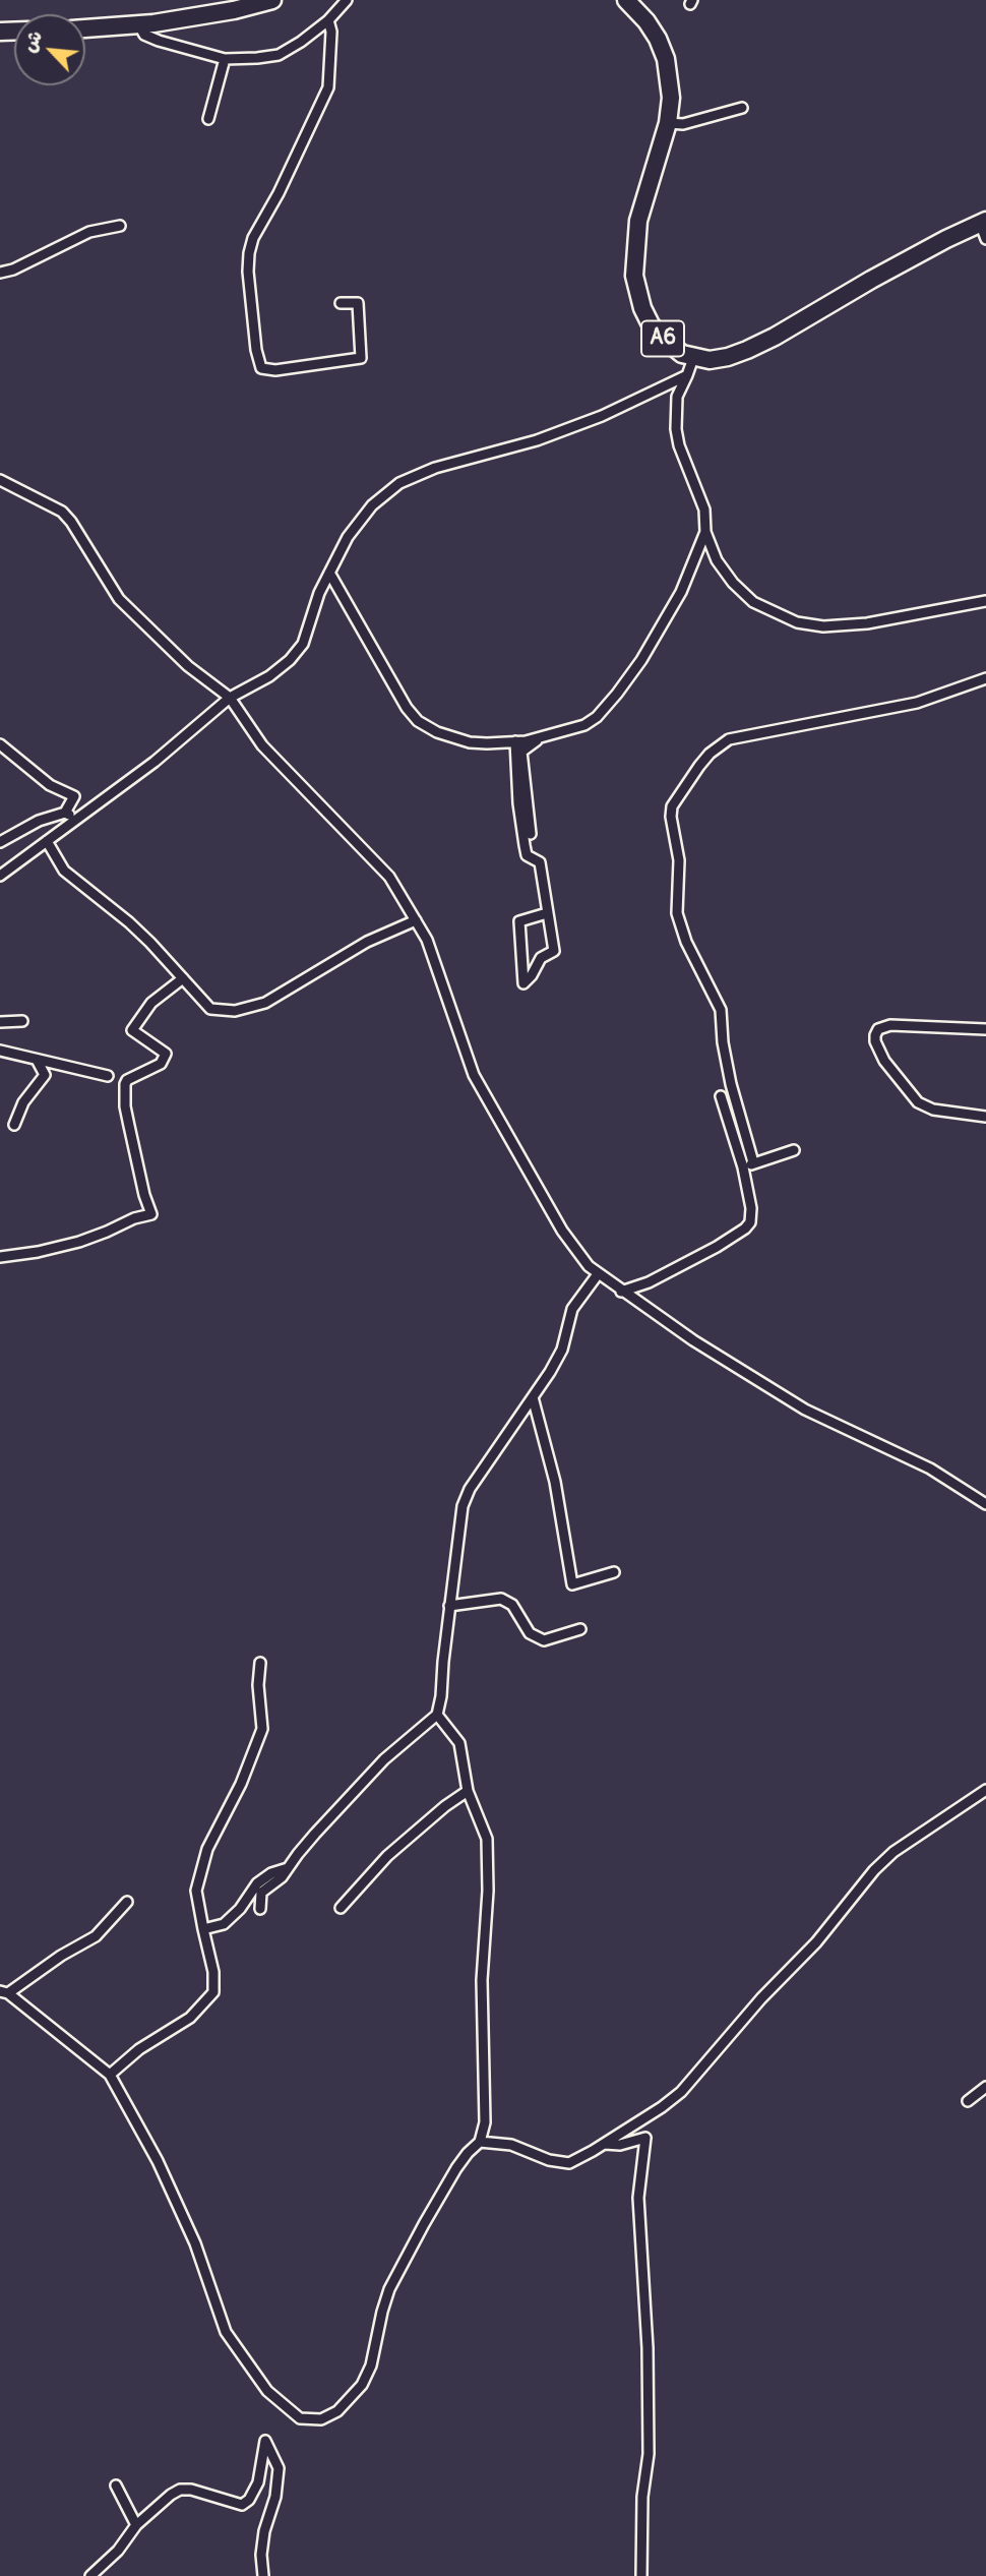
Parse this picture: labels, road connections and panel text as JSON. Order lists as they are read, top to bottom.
{
  "streets": {
    "highway": ["A6"]
  },
  "north": "top left"
}
